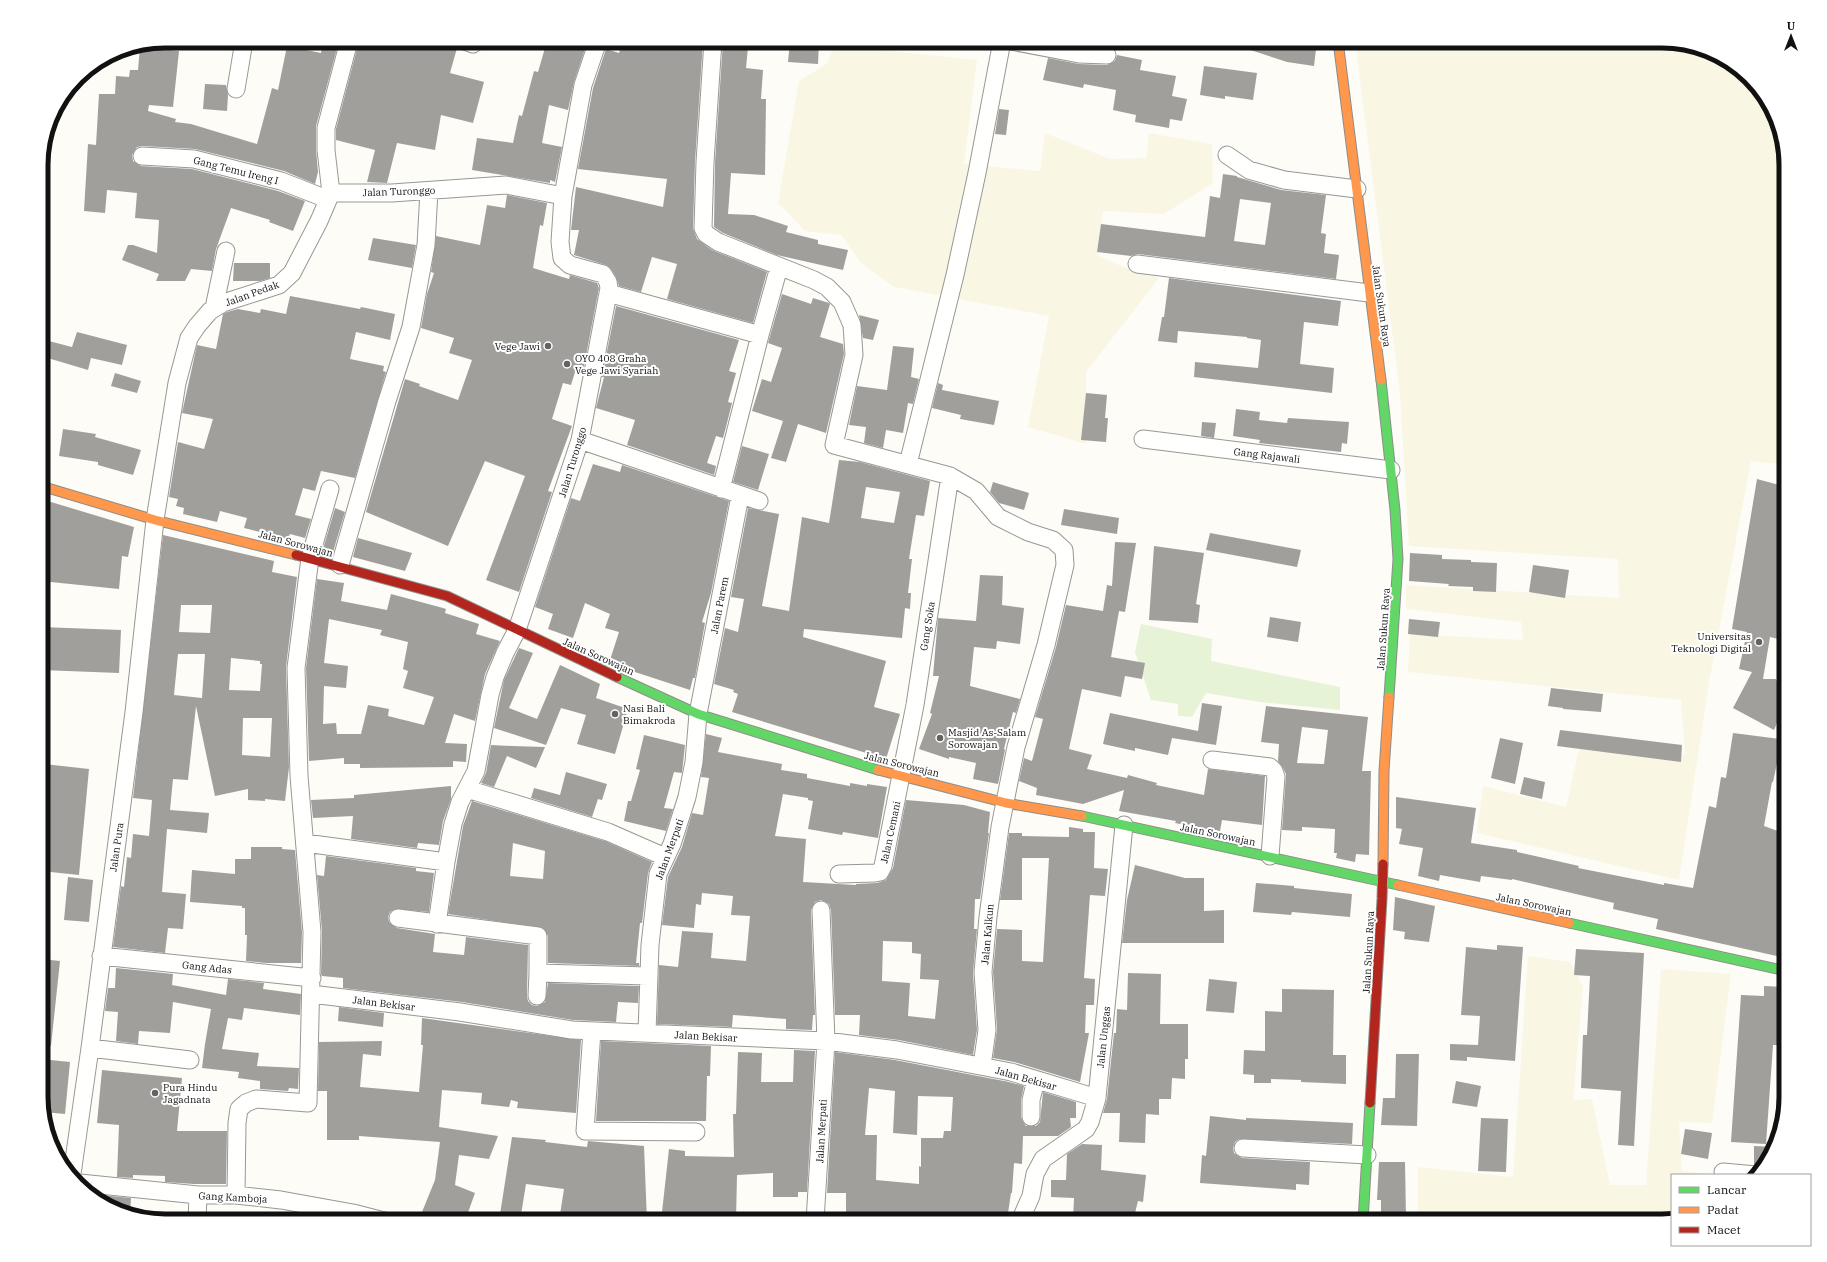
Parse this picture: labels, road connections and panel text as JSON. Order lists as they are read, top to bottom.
{
  "streets": {
    "street": [
      "Gang Temu Ireng I",
      "Jalan Turonggo",
      "Jalan Pedak",
      "Jalan Sukun Raya",
      "Gang Rajawali",
      "Jalan Sorowajan",
      "Jalan Parem",
      "Gang Soka",
      "Jalan Cemani",
      "Jalan Pura",
      "Jalan Merpati",
      "Jalan Kalkun",
      "Gang Adas",
      "Jalan Bekisar",
      "Jalan Unggas",
      "Gang Kamboja"
    ]
  },
  "crossings": [
    ["Gang Temu Ireng I", "Jalan Turonggo"],
    ["Gang Temu Ireng I", "Jalan Pedak"],
    ["Jalan Turonggo", "Jalan Pedak"],
    ["Jalan Turonggo", "Jalan Sorowajan"],
    ["Jalan Pedak", "Jalan Sorowajan"],
    ["Jalan Pedak", "Jalan Pura"],
    ["Jalan Sukun Raya", "Gang Rajawali"],
    ["Jalan Sukun Raya", "Jalan Sorowajan"],
    ["Jalan Sorowajan", "Jalan Parem"],
    ["Jalan Sorowajan", "Gang Soka"],
    ["Jalan Sorowajan", "Jalan Cemani"],
    ["Jalan Sorowajan", "Jalan Pura"],
    ["Jalan Sorowajan", "Jalan Merpati"],
    ["Jalan Sorowajan", "Jalan Kalkun"],
    ["Jalan Sorowajan", "Jalan Unggas"],
    ["Jalan Parem", "Jalan Merpati"],
    ["Gang Soka", "Jalan Cemani"],
    ["Gang Soka", "Jalan Kalkun"],
    ["Jalan Pura", "Gang Adas"],
    ["Jalan Merpati", "Jalan Bekisar"],
    ["Jalan Kalkun", "Jalan Bekisar"],
    ["Gang Adas", "Jalan Bekisar"],
    ["Jalan Bekisar", "Jalan Unggas"]
  ],
  "places": [
    "Vege Jawi",
    "OYO 408 Graha Vege Jawi Syariah",
    "Universitas Teknologi Digital",
    "Nasi Bali Bimakroda",
    "Masjid As-Salam Sorowajan",
    "Pura Hindu Jagadnata"
  ],
  "legend": ["Lancar", "Padat", "Macet"],
  "north": "top"
}
